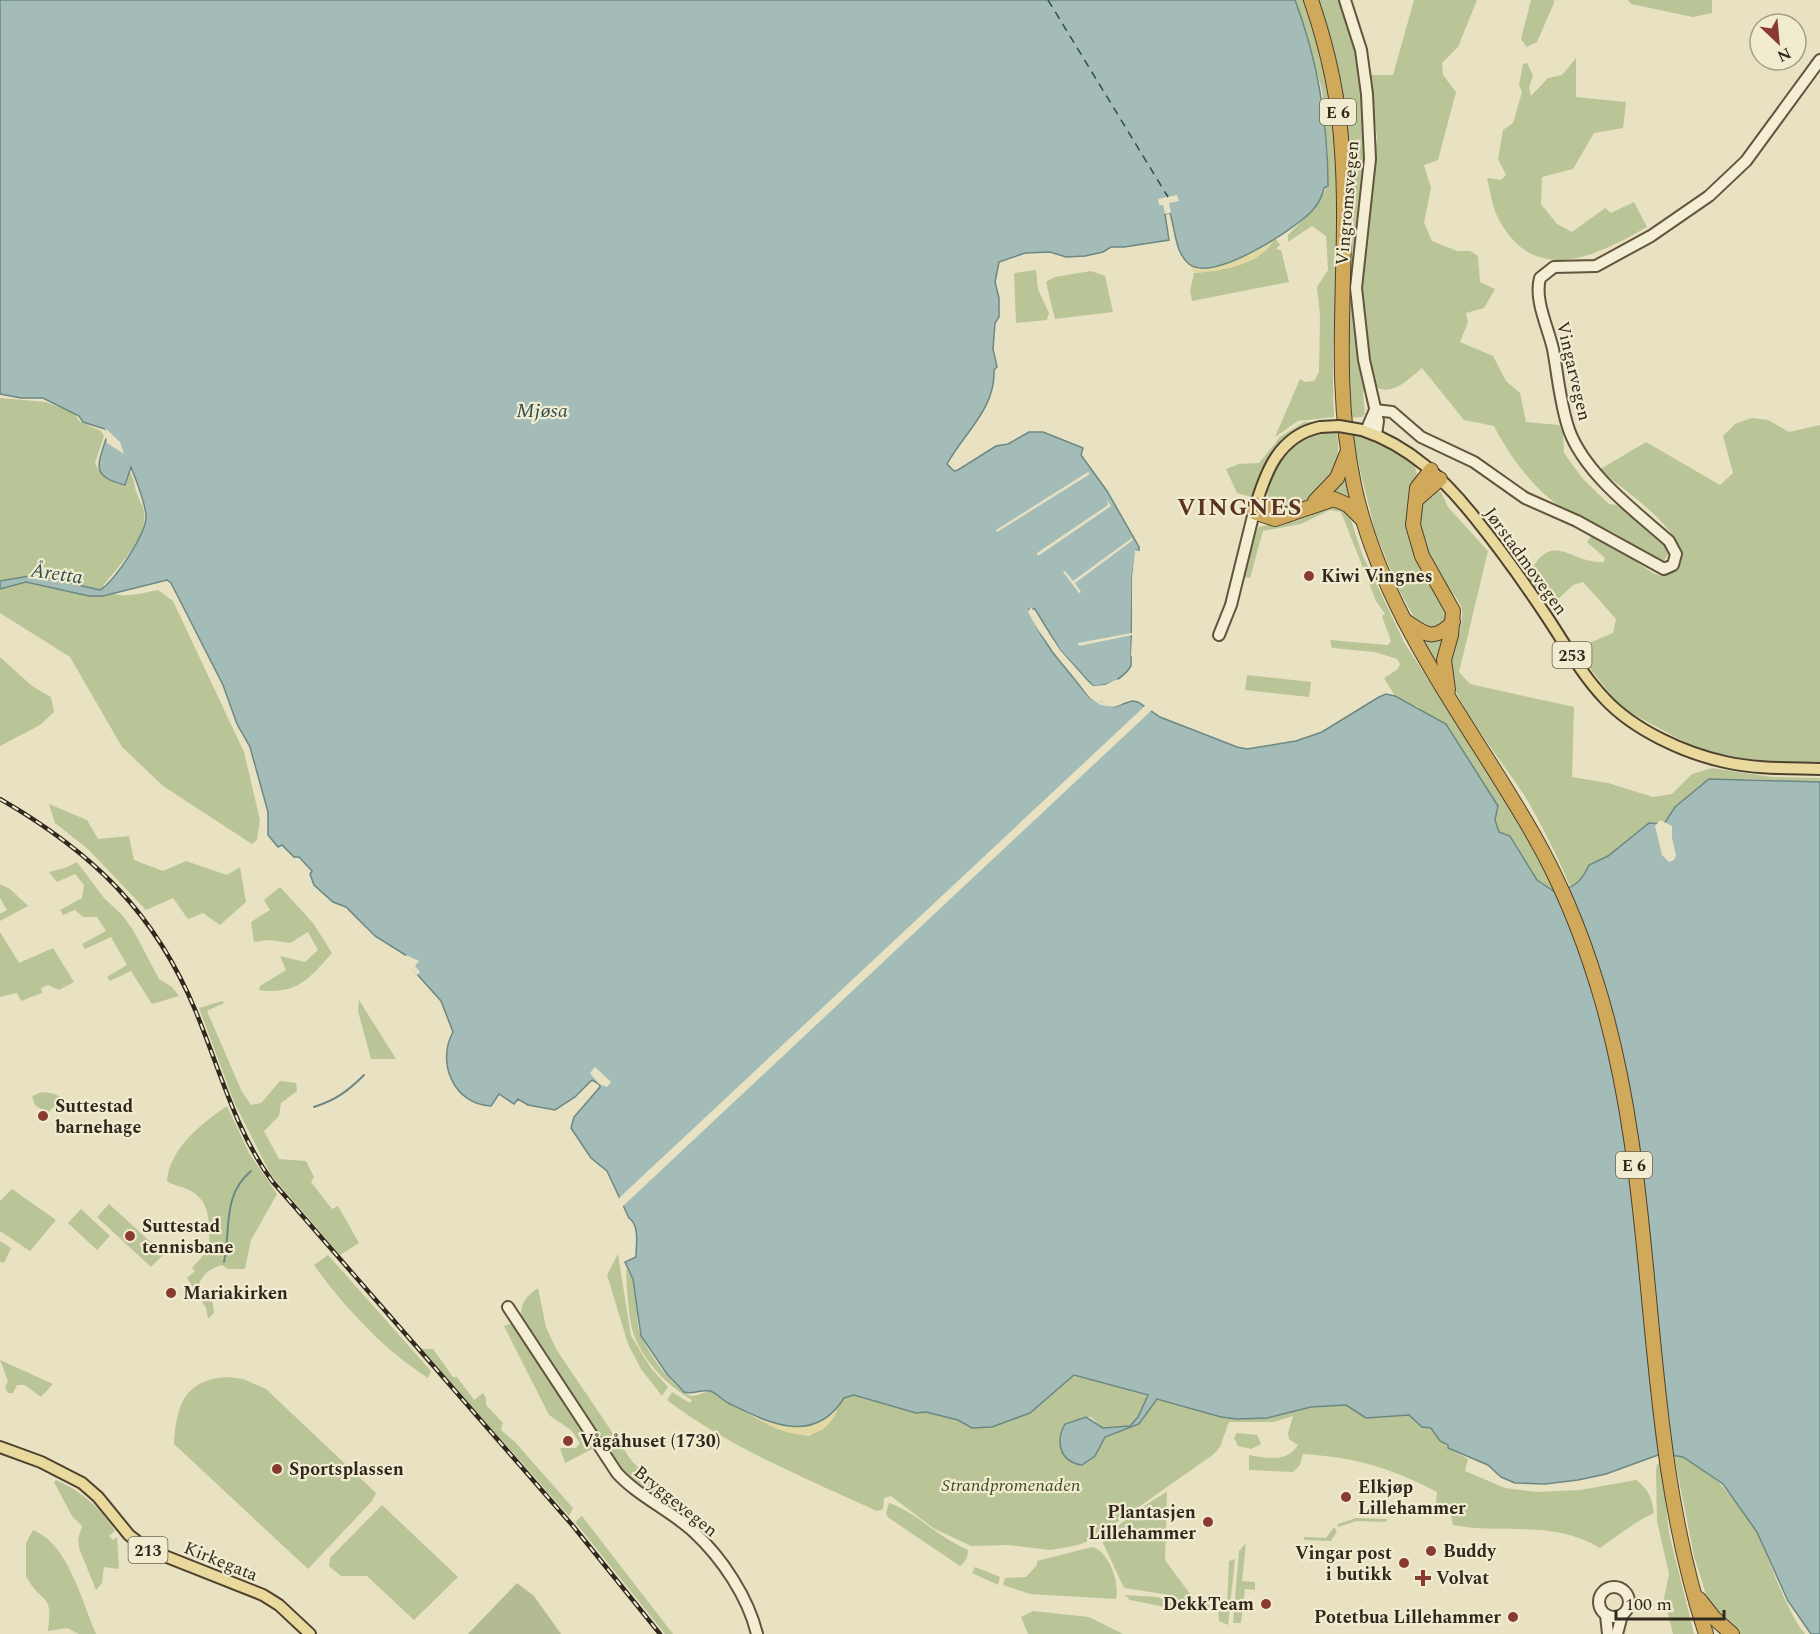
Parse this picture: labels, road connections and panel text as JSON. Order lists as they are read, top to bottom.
{
  "streets": {
    "highway": ["E 6"],
    "main road": [
      "Jørstadmovegen",
      "253",
      "213",
      "Kirkegata"
    ],
    "street": ["Vingromsvegen", "Vingarvegen", "Bryggevegen"]
  },
  "crossings": [
    ["Vingromsvegen", "Vingarvegen"],
    ["Jørstadmovegen", "253"]
  ],
  "districts": ["VINGNES"],
  "water": ["Mjøsa", "Åretta"],
  "parks": ["Strandpromenaden"],
  "places": {
    "other": [
      "Kiwi Vingnes",
      "Suttestad barnehage",
      "Suttestad tennisbane",
      "Mariakirken",
      "Vågåhuset (1730)",
      "Sportsplassen",
      "Elkjøp Lillehammer",
      "Plantasjen Lillehammer",
      "Buddy",
      "Vingar post i butikk",
      "DekkTeam",
      "Potetbua Lillehammer"
    ],
    "health": ["Volvat"]
  },
  "scale_bar": "100 m",
  "north": "bottom right"
}
